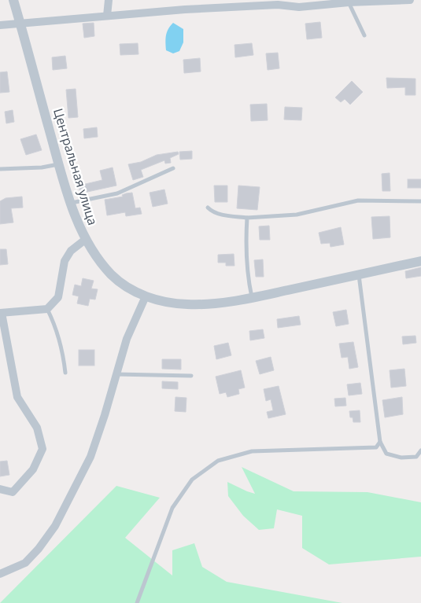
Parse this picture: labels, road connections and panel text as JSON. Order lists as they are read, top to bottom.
{
  "streets": {
    "street": ["Центральная улица"]
  }
}
